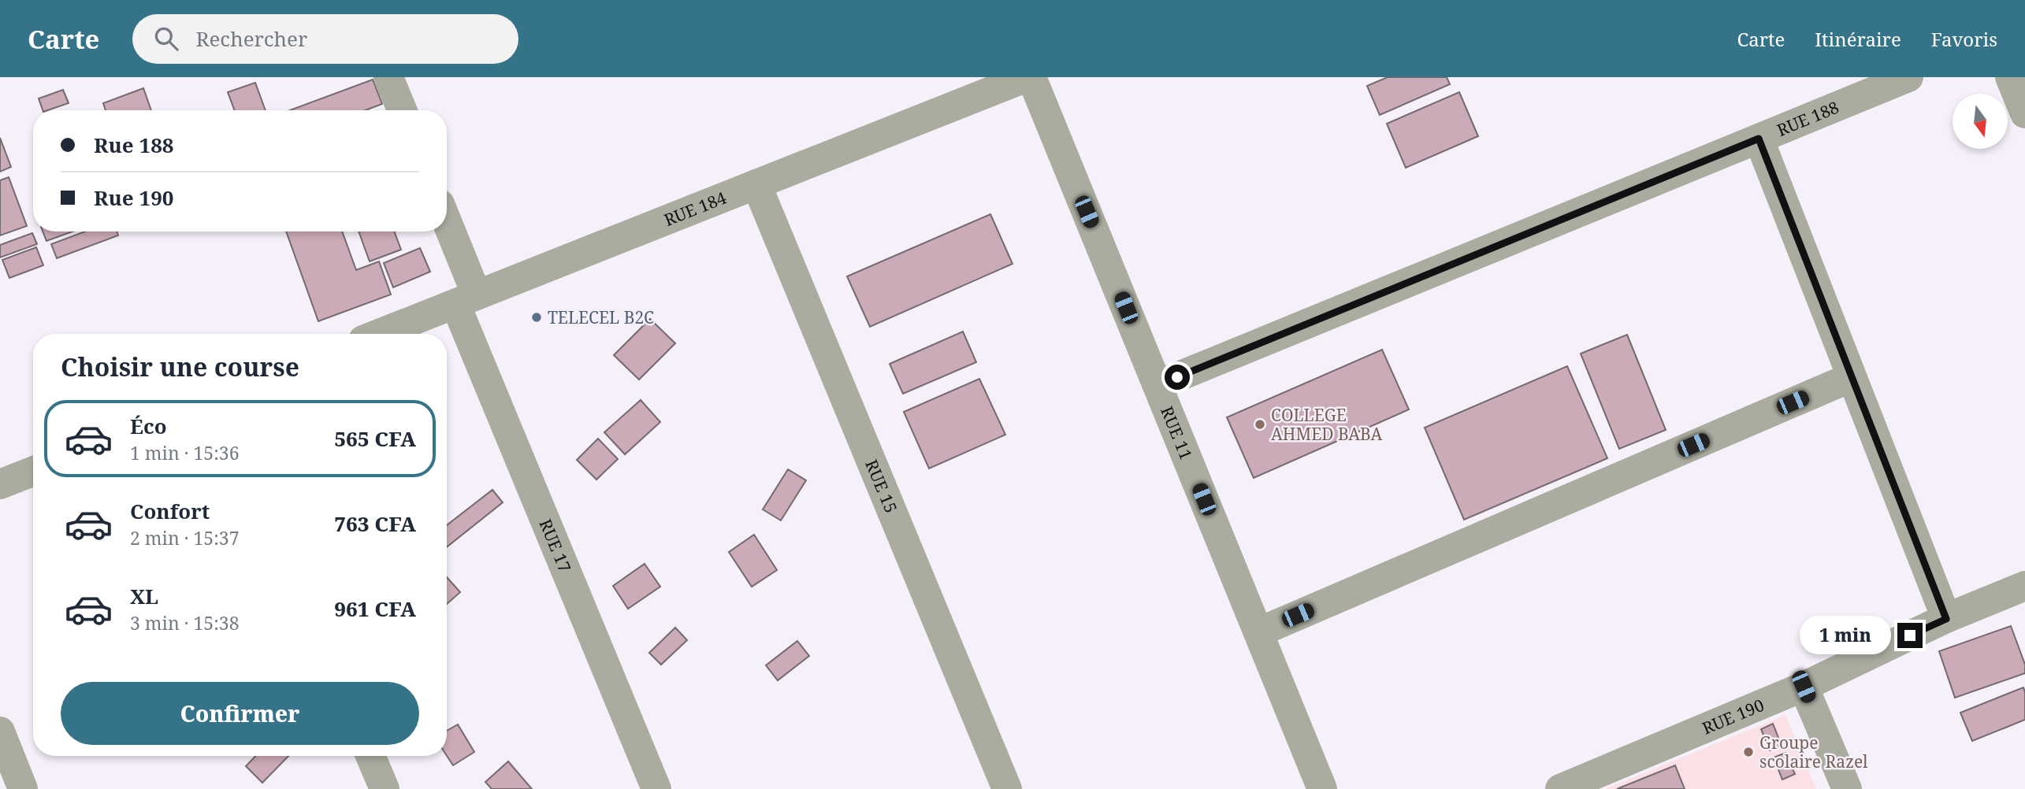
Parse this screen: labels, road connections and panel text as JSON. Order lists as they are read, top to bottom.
{
  "streets": {
    "street": [
      "RUE 188",
      "RUE 184",
      "RUE 11",
      "RUE 15",
      "RUE 17",
      "RUE 190"
    ]
  },
  "crossings": [
    ["RUE 188", "RUE 11"],
    ["RUE 184", "RUE 15"],
    ["RUE 184", "RUE 17"]
  ],
  "places": ["TELECEL B2C", "COLLEGE AHMED BABA", "Groupe scolaire Razel"],
  "north": "bottom",
  "page": {
    "header": "Carte",
    "search": "Rechercher",
    "nav": ["Carte", "Itinéraire", "Favoris"],
    "banner": ["Rue 188", "Rue 190"],
    "heading": "Choisir une course",
    "list": [
      {
        "name": "Éco",
        "note": "1 min · 15:36",
        "value": "565 CFA"
      },
      {
        "name": "Confort",
        "note": "2 min · 15:37",
        "value": "763 CFA"
      },
      {
        "name": "XL",
        "note": "3 min · 15:38",
        "value": "961 CFA"
      }
    ],
    "bubble": "1 min",
    "buttons": "Confirmer"
  }
}
